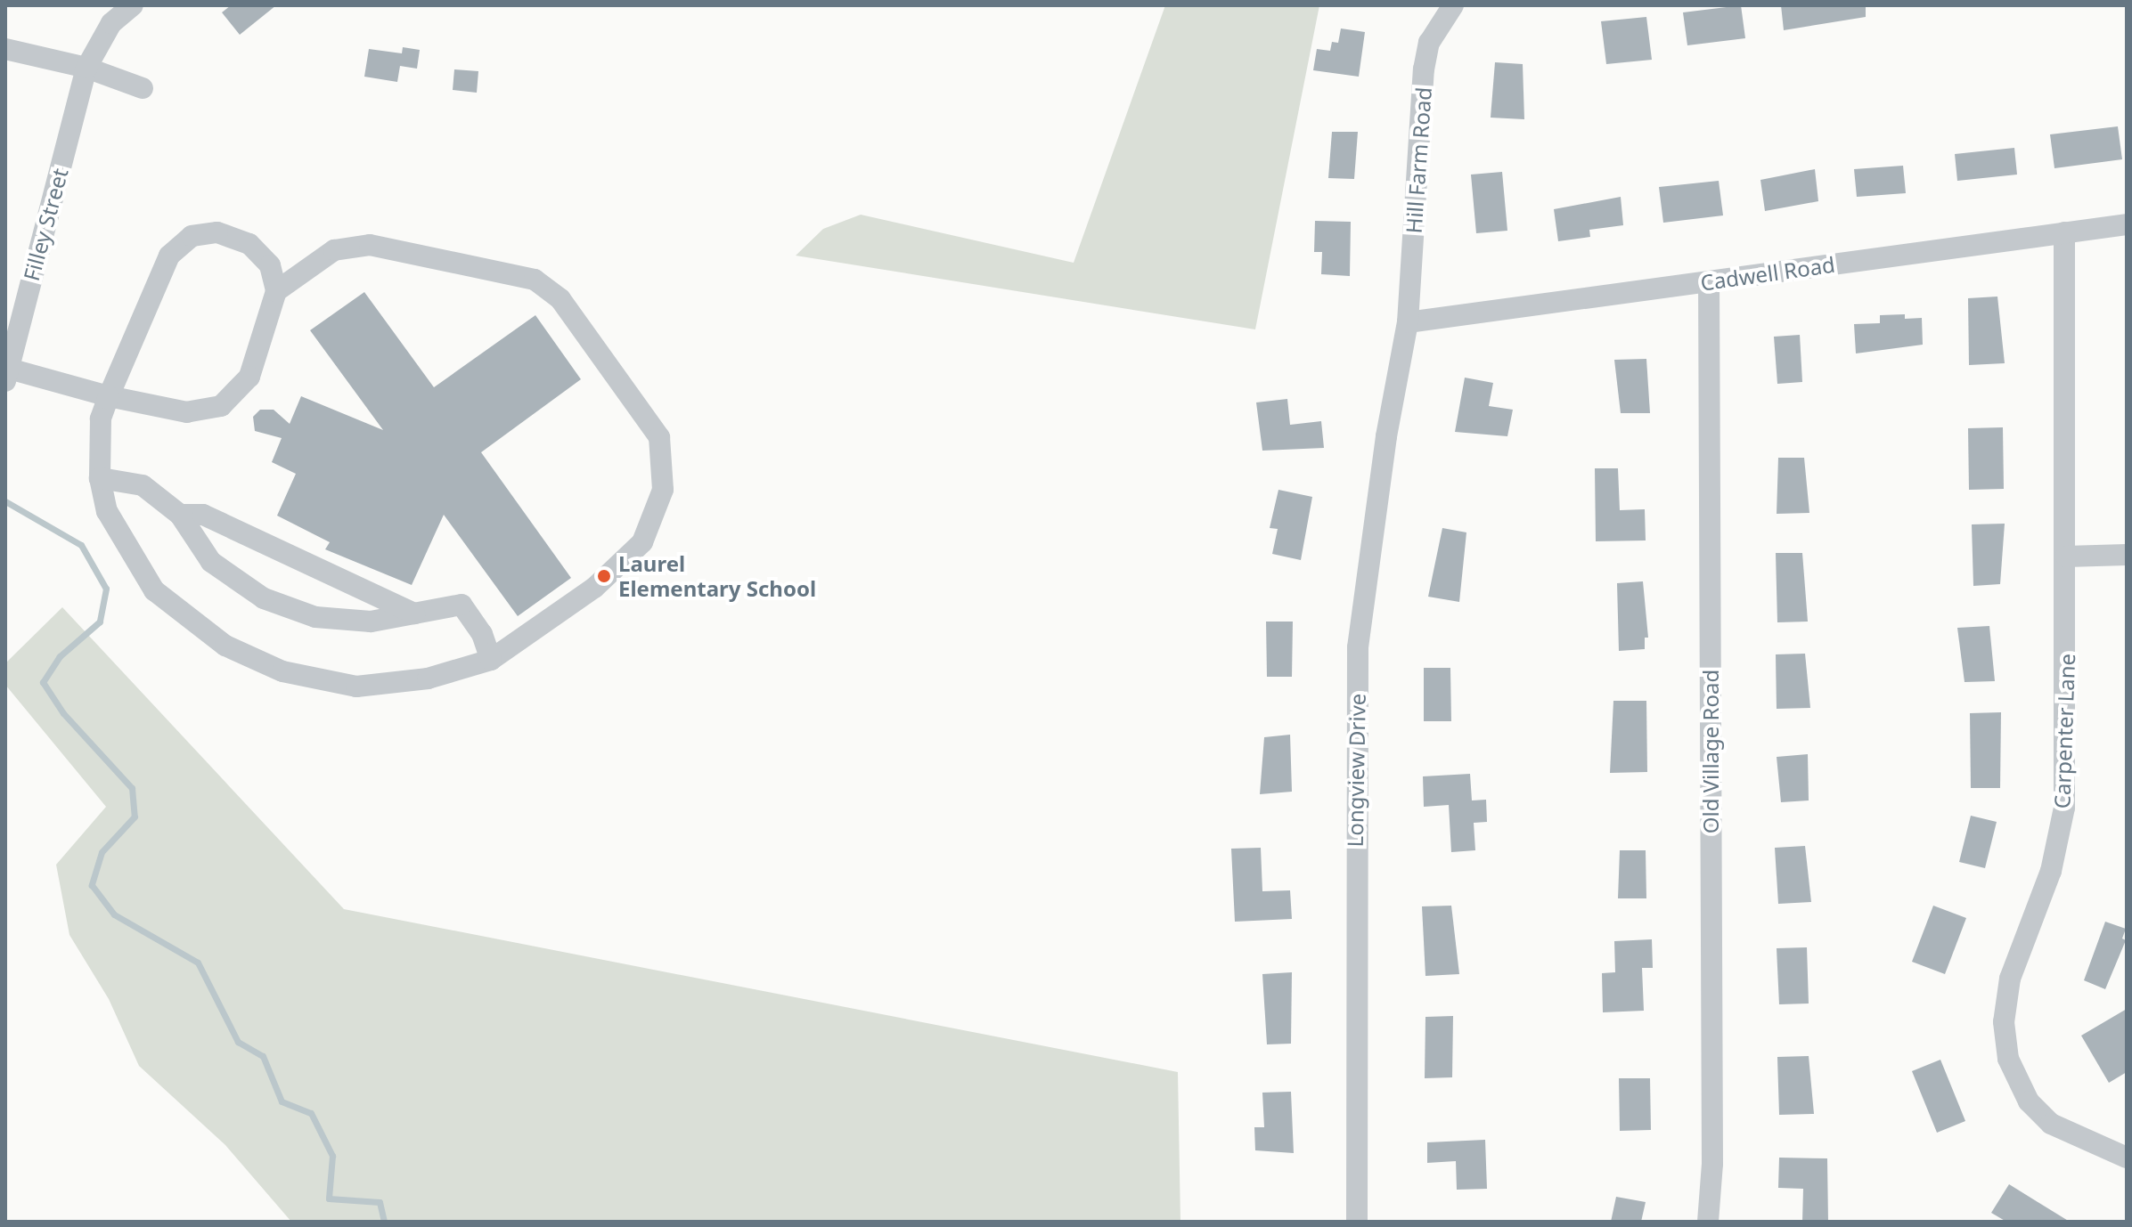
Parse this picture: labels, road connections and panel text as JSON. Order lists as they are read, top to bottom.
{
  "streets": {
    "street": [
      "Hill Farm Road",
      "Filley Street",
      "Cadwell Road",
      "Carpenter Lane",
      "Old Village Road",
      "Longview Drive"
    ]
  },
  "crossings": [
    ["Hill Farm Road", "Cadwell Road"],
    ["Hill Farm Road", "Longview Drive"],
    ["Cadwell Road", "Carpenter Lane"],
    ["Cadwell Road", "Old Village Road"],
    ["Cadwell Road", "Longview Drive"]
  ],
  "places": ["Laurel Elementary School"]
}
